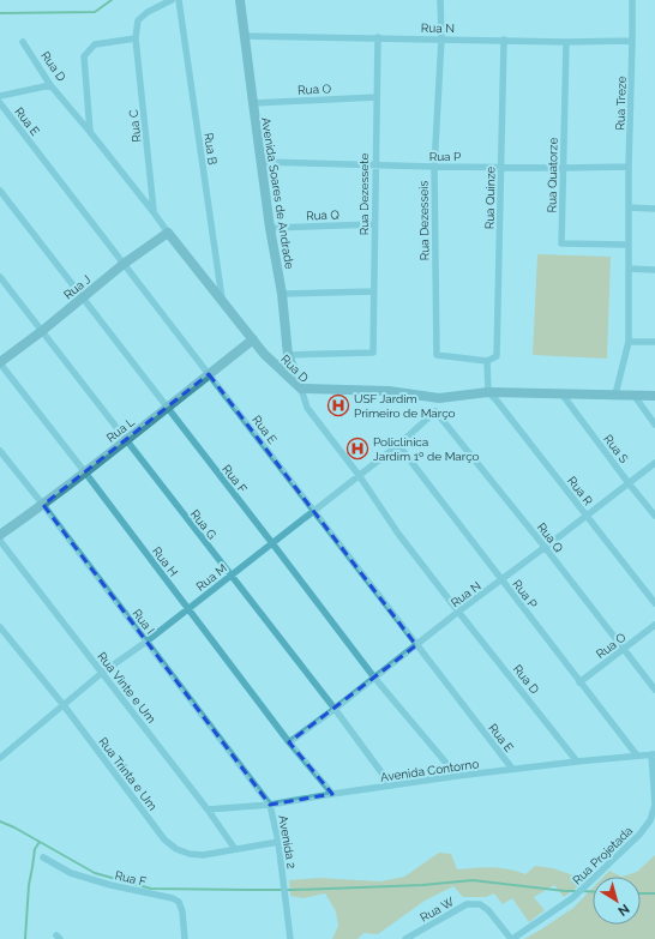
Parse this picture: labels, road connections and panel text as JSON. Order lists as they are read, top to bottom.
{
  "streets": {
    "street": [
      "Rua N",
      "Rua D",
      "Rua O",
      "Rua Treze",
      "Rua E",
      "Rua C",
      "Rua B",
      "Rua P",
      "Rua Quatorze",
      "Avenida Soares de Andrade",
      "Rua Dezessete",
      "Rua Quinze",
      "Rua Q",
      "Rua Dezesseis",
      "Rua J",
      "Rua L",
      "Rua S",
      "Rua F",
      "Rua R",
      "Rua G",
      "Rua H",
      "Rua M",
      "Rua I",
      "Rua Vinte e Um",
      "Avenida Contorno",
      "Rua Trinta e Um",
      "Avenida 2",
      "Rua Projetada",
      "Rua W"
    ]
  },
  "crossings": [
    ["Rua N", "Rua D"],
    ["Rua N", "Rua Treze"],
    ["Rua N", "Rua E"],
    ["Rua N", "Rua P"],
    ["Rua N", "Rua Quatorze"],
    ["Rua N", "Avenida Soares de Andrade"],
    ["Rua N", "Rua Dezessete"],
    ["Rua N", "Rua Quinze"],
    ["Rua N", "Rua Q"],
    ["Rua N", "Rua Dezesseis"],
    ["Rua N", "Rua S"],
    ["Rua N", "Rua F"],
    ["Rua N", "Rua R"],
    ["Rua N", "Rua G"],
    ["Rua N", "Rua H"],
    ["Rua D", "Rua C"],
    ["Rua D", "Rua B"],
    ["Rua D", "Avenida Soares de Andrade"],
    ["Rua D", "Rua J"],
    ["Rua D", "Rua L"],
    ["Rua D", "Rua M"],
    ["Rua D", "Avenida Contorno"],
    ["Rua O", "Rua P"],
    ["Rua O", "Avenida Soares de Andrade"],
    ["Rua O", "Rua Dezessete"],
    ["Rua O", "Rua Q"],
    ["Rua Treze", "Rua P"],
    ["Rua Treze", "Rua Quatorze"],
    ["Rua E", "Rua J"],
    ["Rua E", "Rua L"],
    ["Rua E", "Rua M"],
    ["Rua E", "Avenida Contorno"],
    ["Rua P", "Rua Quatorze"],
    ["Rua P", "Avenida Soares de Andrade"],
    ["Rua P", "Rua Dezessete"],
    ["Rua P", "Rua Quinze"],
    ["Rua P", "Rua Dezesseis"],
    ["Rua P", "Rua M"],
    ["Rua P", "Avenida Contorno"],
    ["Avenida Soares de Andrade", "Rua Dezessete"],
    ["Avenida Soares de Andrade", "Rua Q"],
    ["Rua Dezessete", "Rua Q"],
    ["Rua Quinze", "Rua Dezesseis"],
    ["Rua Q", "Rua M"],
    ["Rua J", "Rua F"],
    ["Rua J", "Rua G"],
    ["Rua J", "Rua H"],
    ["Rua L", "Rua F"],
    ["Rua L", "Rua G"],
    ["Rua L", "Rua H"],
    ["Rua L", "Rua I"],
    ["Rua F", "Rua M"],
    ["Rua F", "Avenida Contorno"],
    ["Rua G", "Rua M"],
    ["Rua G", "Avenida Contorno"],
    ["Rua H", "Rua M"],
    ["Rua H", "Avenida Contorno"],
    ["Rua M", "Rua I"],
    ["Rua M", "Rua Vinte e Um"],
    ["Rua M", "Rua Trinta e Um"],
    ["Rua I", "Avenida Contorno"],
    ["Rua I", "Avenida 2"],
    ["Rua Vinte e Um", "Avenida Contorno"],
    ["Rua Vinte e Um", "Rua Trinta e Um"],
    ["Avenida Contorno", "Avenida 2"],
    ["Avenida Contorno", "Rua Projetada"],
    ["Rua Trinta e Um", "Avenida 2"],
    ["Rua Projetada", "Rua W"]
  ],
  "places": {
    "hospital": ["USF Jardim Primeiro de Março", "Policlínica Jardim 1º de Março"]
  },
  "north": "bottom right"
}
